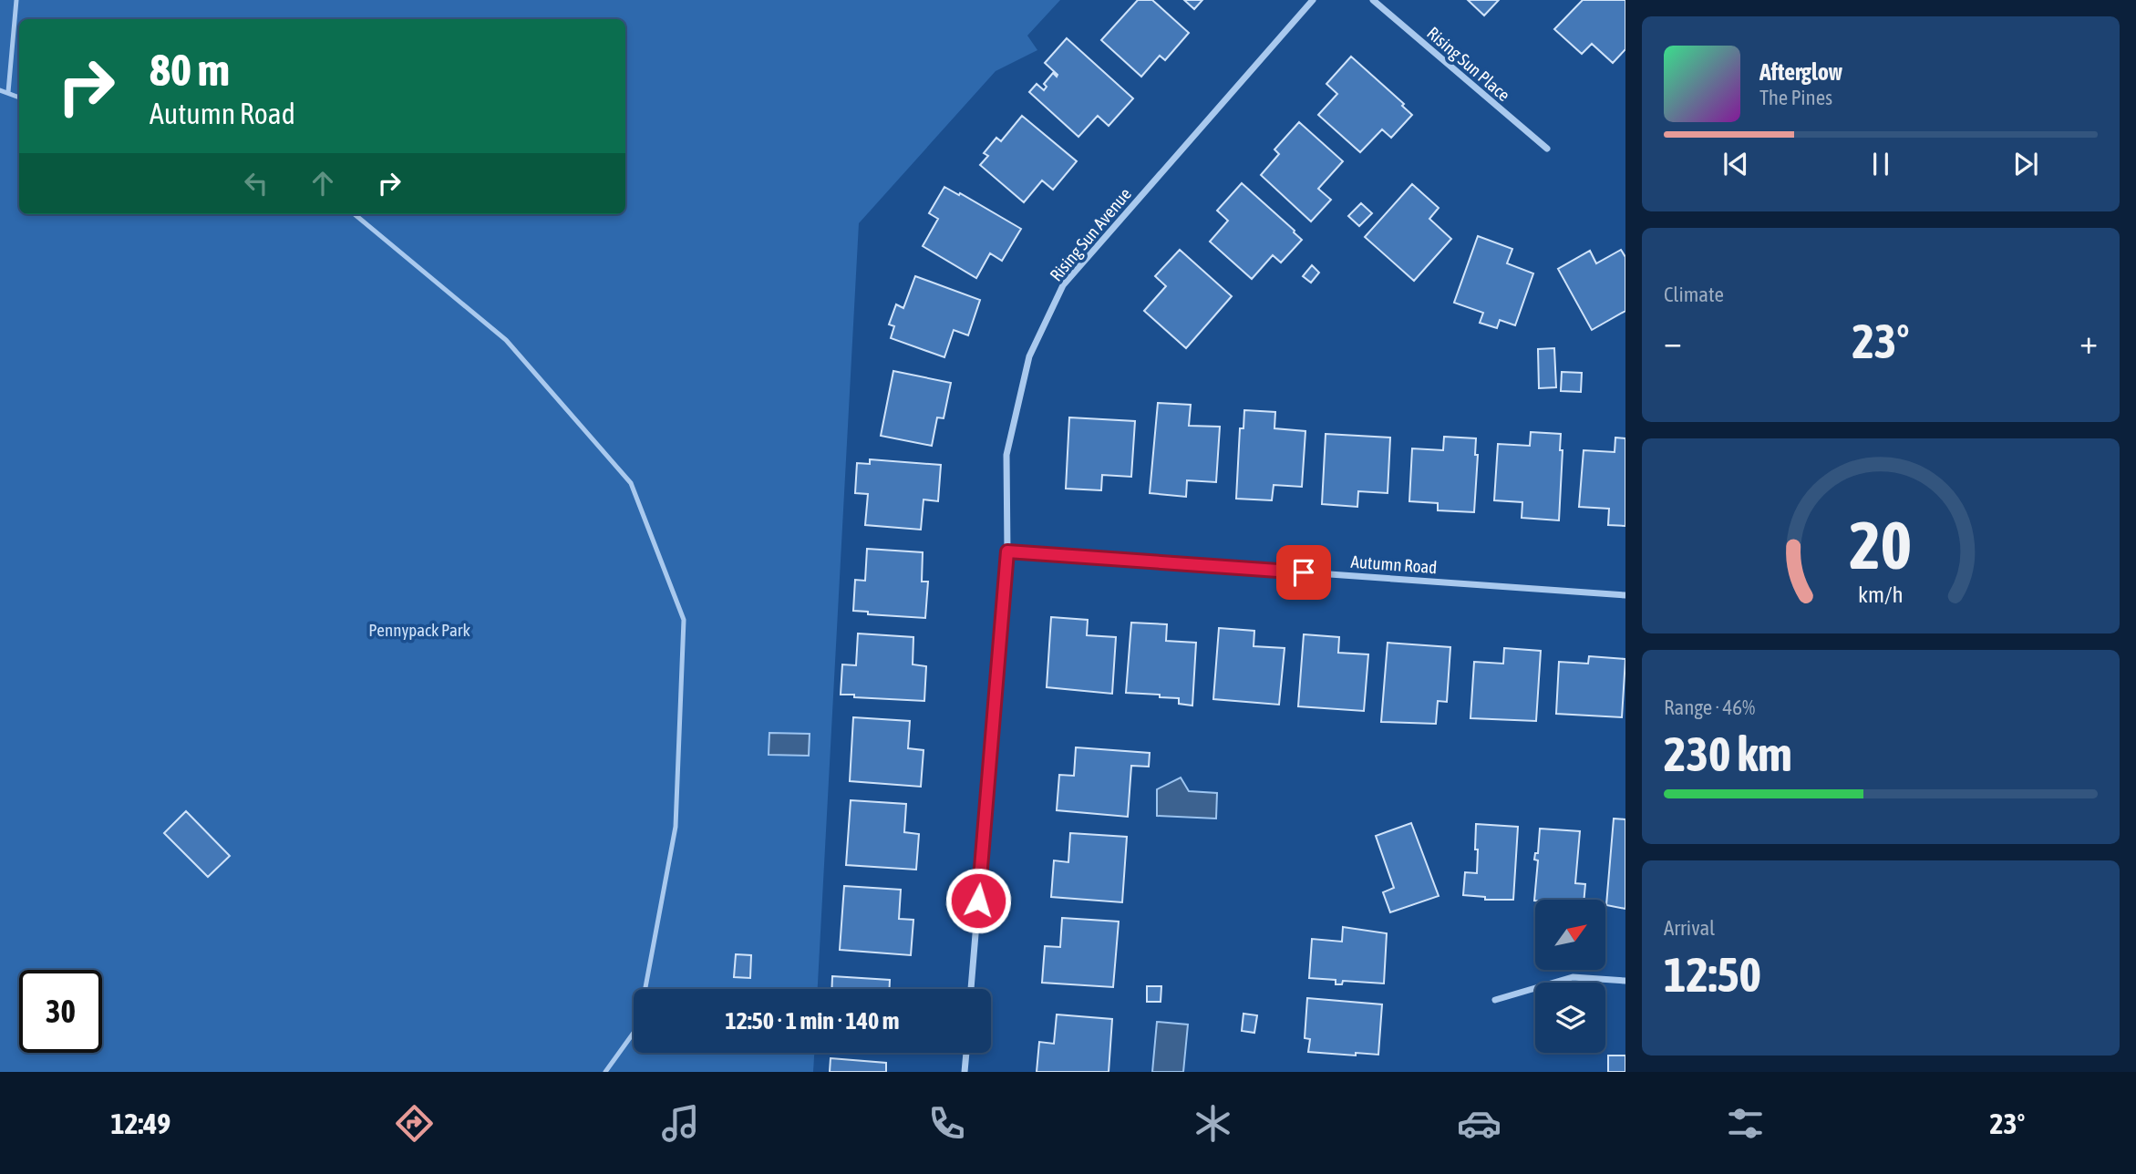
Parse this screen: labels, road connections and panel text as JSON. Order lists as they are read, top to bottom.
{
  "streets": {
    "street": ["Rising Sun Place", "Rising Sun Avenue", "Autumn Road"]
  },
  "crossings": [
    ["Rising Sun Avenue", "Autumn Road"]
  ],
  "parks": ["Pennypack Park"],
  "north": "top right",
  "page": {
    "turn": ["80 m", "Autumn Road"],
    "song": ["Afterglow", "The Pines"],
    "tile": [
      "Climate",
      ["Range · 46%", "230 km"],
      ["Arrival", "12:50"]
    ],
    "heat": ["−", "23°", "+"],
    "limit": "30",
    "trip": "12:50 · 1 min · 140 m",
    "tabs": ["12:49", "23°"],
    "gauge": ["20", "km/h"]
  }
}
